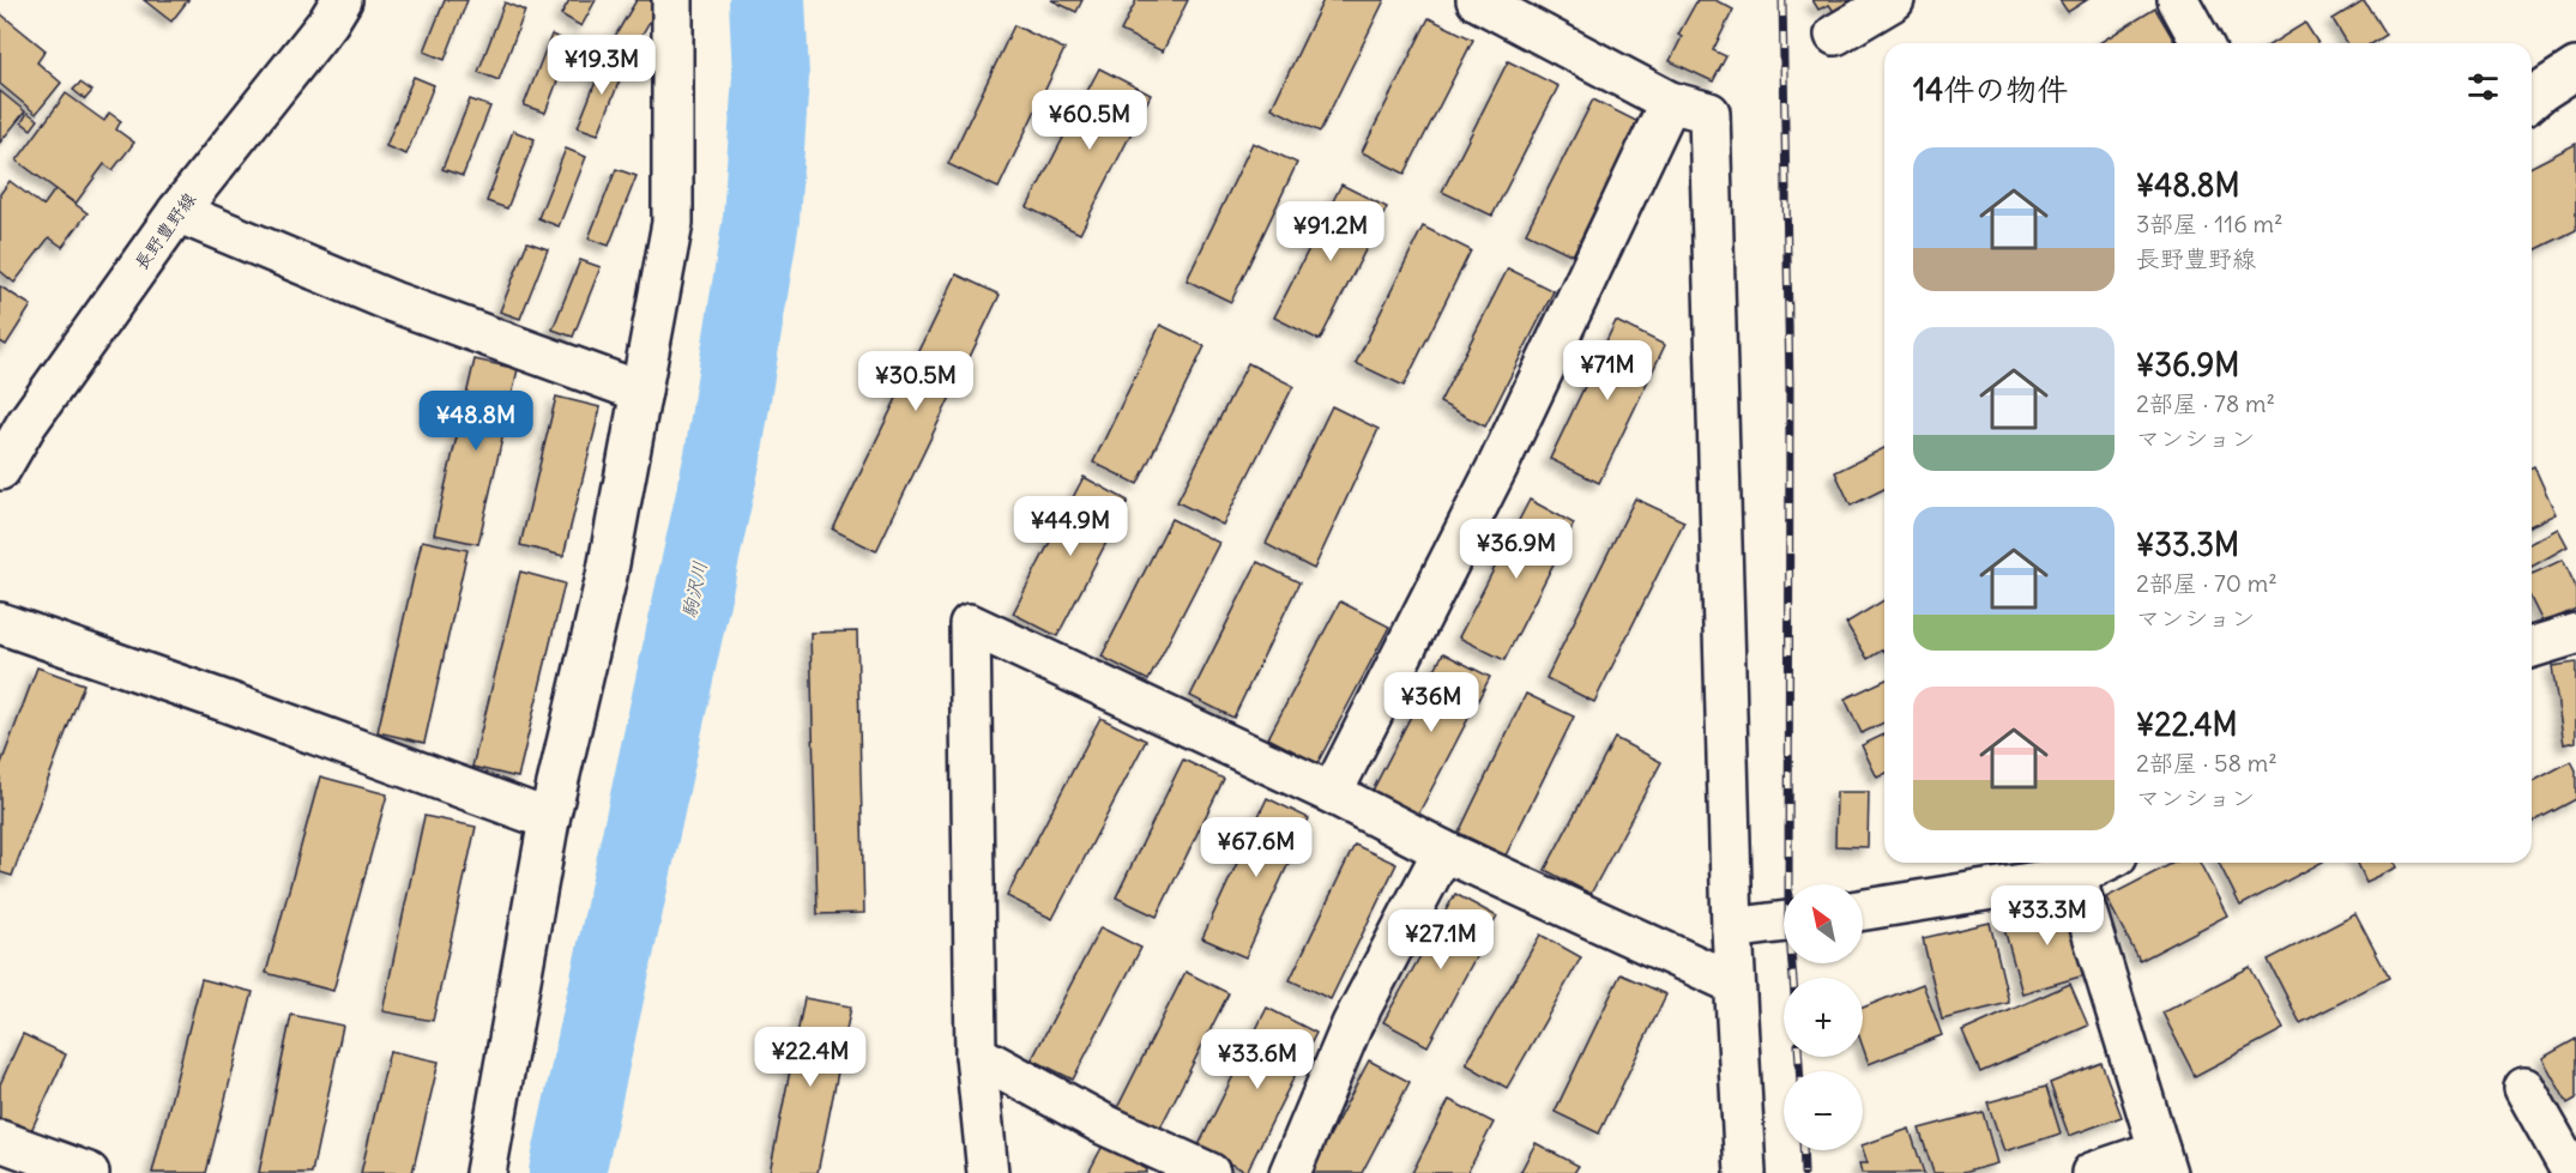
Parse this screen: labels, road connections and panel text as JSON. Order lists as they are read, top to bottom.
{
  "streets": {
    "street": ["長野豊野線"]
  },
  "water": ["駒沢川"],
  "north": "top left",
  "page": {
    "price": [
      "¥19.3M",
      "¥60.5M",
      "¥91.2M",
      "¥71M",
      "¥30.5M",
      "¥48.8M",
      "¥44.9M",
      "¥36.9M",
      "¥36M",
      "¥67.6M",
      "¥33.3M",
      "¥27.1M",
      "¥22.4M",
      "¥33.6M"
    ],
    "heading": "14件の物件",
    "list": [
      {
        "name": "¥48.8M",
        "note": "3部屋 · 116 m² · 長野豊野線"
      },
      {
        "name": "¥36.9M",
        "note": "2部屋 · 78 m² · マンション"
      },
      {
        "name": "¥33.3M",
        "note": "2部屋 · 70 m² · マンション"
      },
      {
        "name": "¥22.4M",
        "note": "2部屋 · 58 m² · マンション"
      }
    ],
    "map_buttons": ["+", "−"]
  }
}
